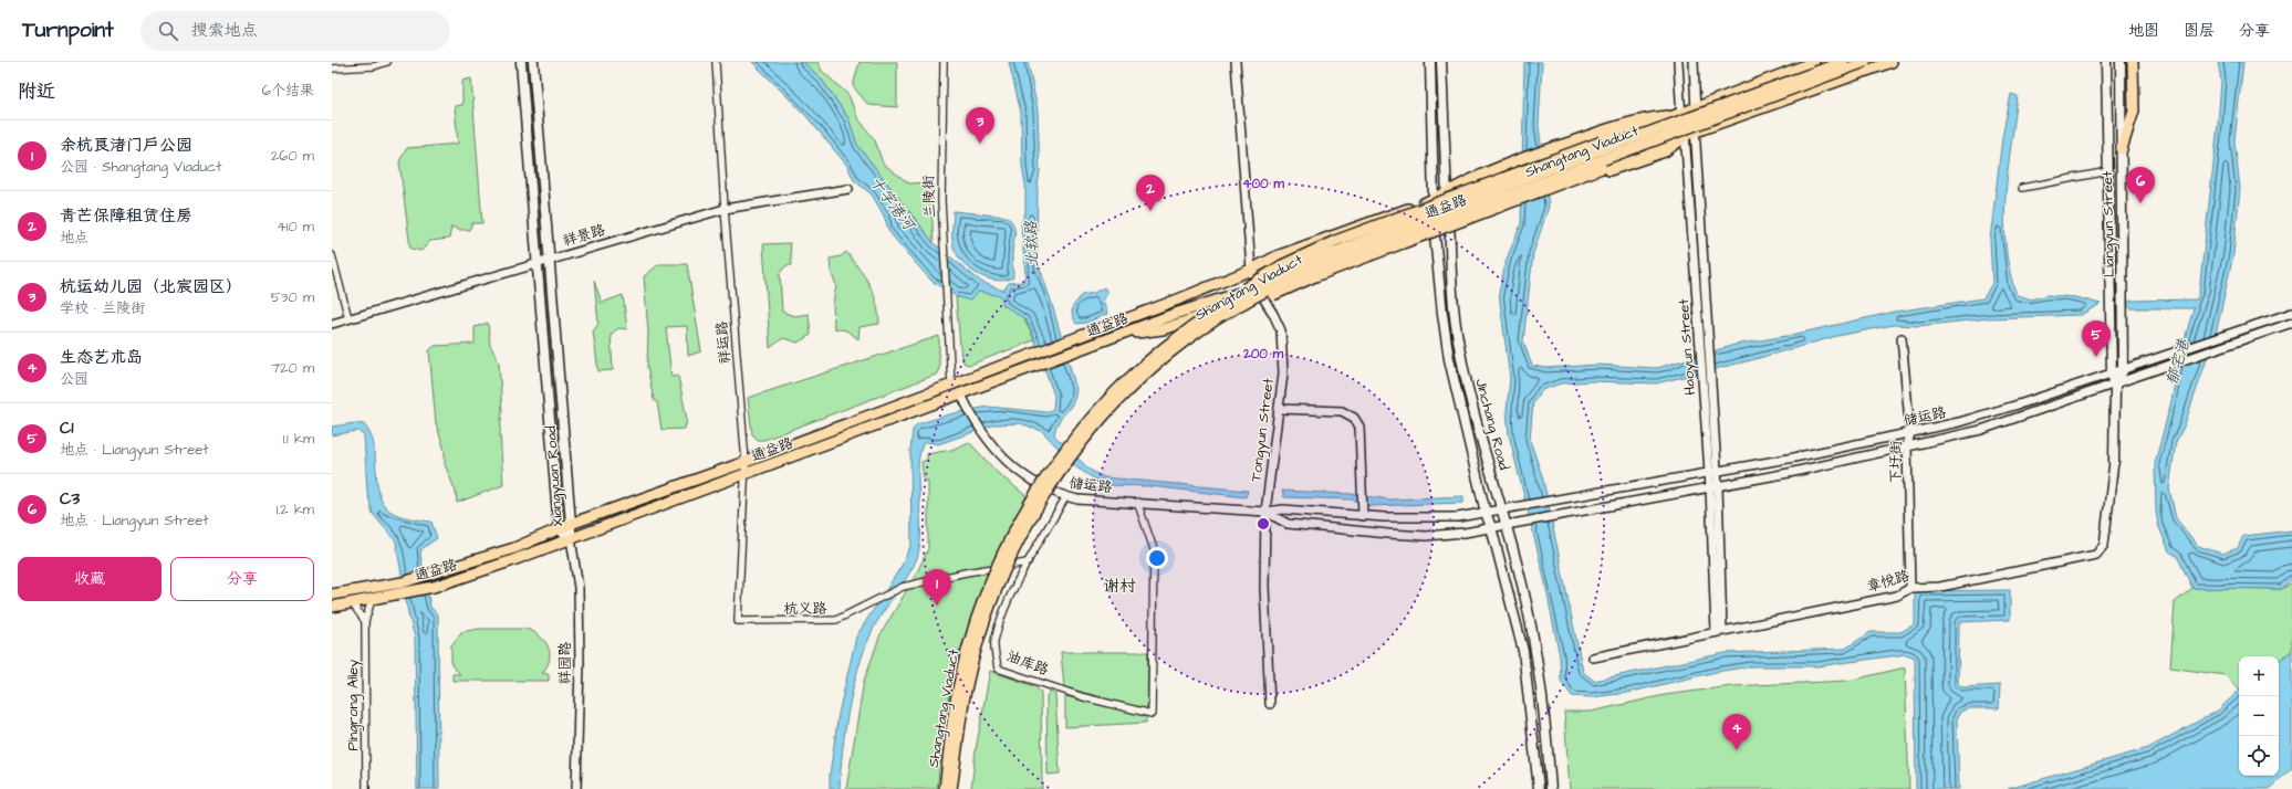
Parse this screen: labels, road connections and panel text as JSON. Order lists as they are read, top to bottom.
{
  "streets": {
    "main road": [
      "Shangtang Viaduct",
      "通益路",
      "Liangyun Street",
      "Jinchang Road",
      "Xiangyuan Road"
    ],
    "street": [
      "兰陵街",
      "祥景路",
      "祥运路",
      "Haoyun Street",
      "储运路",
      "Tongyun Street",
      "下圩街",
      "章悦路",
      "杭义路",
      "祥园路",
      "油库路",
      "Pingrong Alley"
    ]
  },
  "crossings": [
    ["兰陵街", "通益路"],
    ["通益路", "祥运路"],
    ["通益路", "Haoyun Street"],
    ["通益路", "储运路"],
    ["通益路", "Jinchang Road"],
    ["通益路", "Tongyun Street"],
    ["通益路", "Xiangyuan Road"],
    ["通益路", "祥园路"],
    ["通益路", "Pingrong Alley"],
    ["Liangyun Street", "储运路"],
    ["Liangyun Street", "章悦路"],
    ["祥景路", "祥运路"],
    ["祥景路", "Xiangyuan Road"],
    ["祥运路", "杭义路"],
    ["Haoyun Street", "储运路"],
    ["Haoyun Street", "章悦路"],
    ["储运路", "Jinchang Road"],
    ["储运路", "Tongyun Street"],
    ["储运路", "下圩街"],
    ["储运路", "油库路"],
    ["下圩街", "章悦路"],
    ["Xiangyuan Road", "祥园路"],
    ["杭义路", "油库路"]
  ],
  "districts": ["谢村"],
  "water": ["十字港河", "北软路", "郁宅港"],
  "page": {
    "header": "Turnpoint",
    "search": "搜索地点",
    "nav": ["地图", "图层", "分享"],
    "heading": ["附近", "6个结果"],
    "pins": [
      "3",
      "6",
      "2",
      "5",
      "1",
      "4"
    ],
    "list": [
      {
        "mark": "1",
        "name": "余杭良渚门户公园",
        "note": "公园 · Shangtang Viaduct",
        "value": "260 m"
      },
      {
        "mark": "2",
        "name": "青芒保障租赁住房",
        "note": "地点",
        "value": "410 m"
      },
      {
        "mark": "3",
        "name": "杭运幼儿园（北宸园区）",
        "note": "学校 · 兰陵街",
        "value": "530 m"
      },
      {
        "mark": "4",
        "name": "生态艺术岛",
        "note": "公园",
        "value": "720 m"
      },
      {
        "mark": "5",
        "name": "C1",
        "note": "地点 · Liangyun Street",
        "value": "1.1 km"
      },
      {
        "mark": "6",
        "name": "C3",
        "note": "地点 · Liangyun Street",
        "value": "1.2 km"
      }
    ],
    "buttons": ["收藏", "分享"],
    "map_buttons": ["+", "−"]
  },
  "rings": ["400 m", "200 m"]
}
